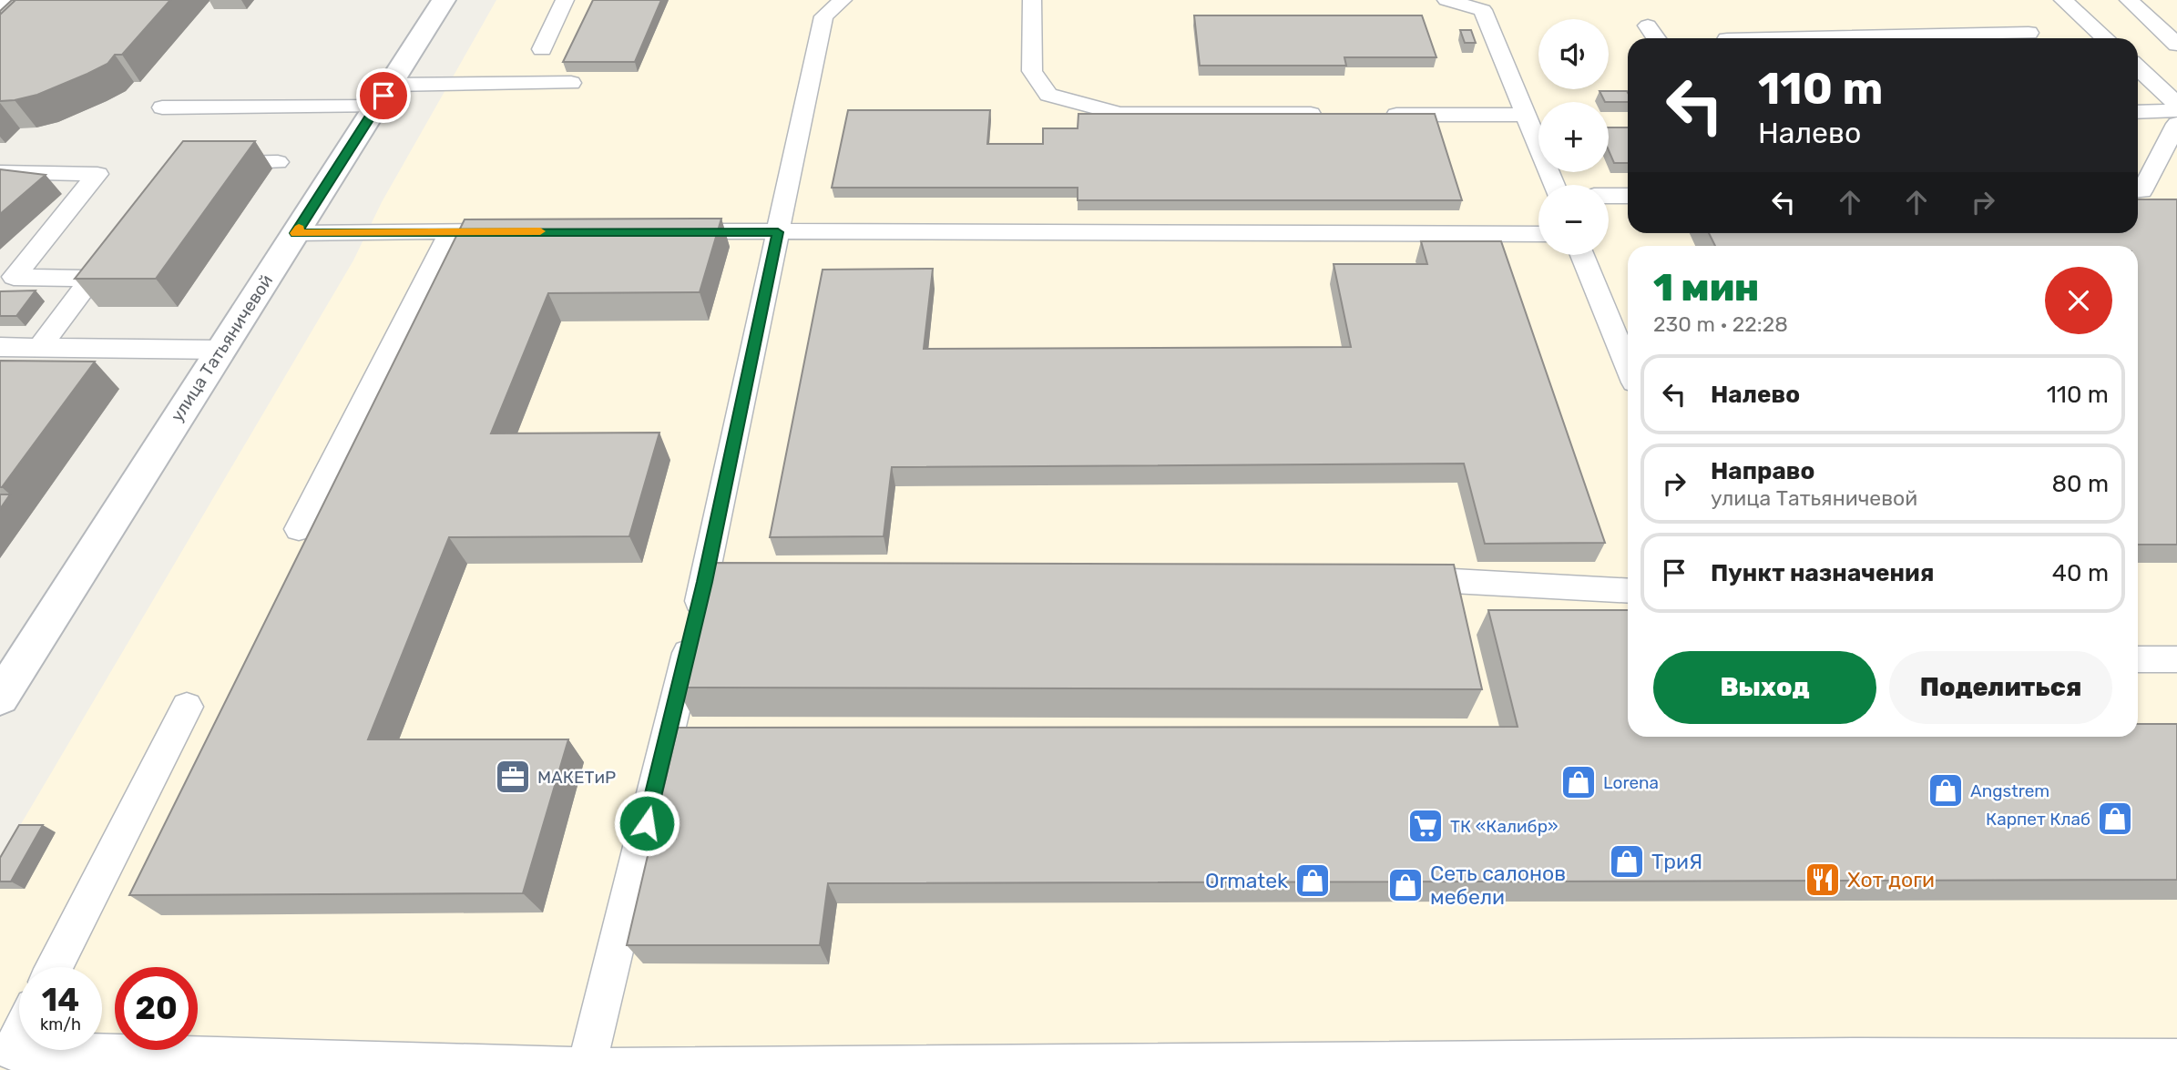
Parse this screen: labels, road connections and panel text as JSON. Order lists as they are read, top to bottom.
{
  "streets": {
    "street": ["улица Татьяничевой"]
  },
  "places": {
    "office": ["МАКЕТиР"],
    "shop": [
      "Lorena",
      "Angstrem",
      "Карпет Клаб",
      "ТриЯ",
      "Ormatek",
      "Сеть салонов мебели"
    ],
    "supermarket": ["ТК «Калибр»"],
    "restaurant": ["Хот доги"]
  },
  "page": {
    "map_buttons": ["+", "−"],
    "turn": ["110 m", "Налево"],
    "heading": ["1 мин", "230 m · 22:28"],
    "list": [
      {
        "name": "Налево",
        "value": "110 m"
      },
      {
        "name": "Направо",
        "note": "улица Татьяничевой",
        "value": "80 m"
      },
      {
        "name": "Пункт назначения",
        "value": "40 m"
      }
    ],
    "buttons": ["Выход", "Поделиться"],
    "speed": "14 km/h",
    "limit": "20"
  }
}
